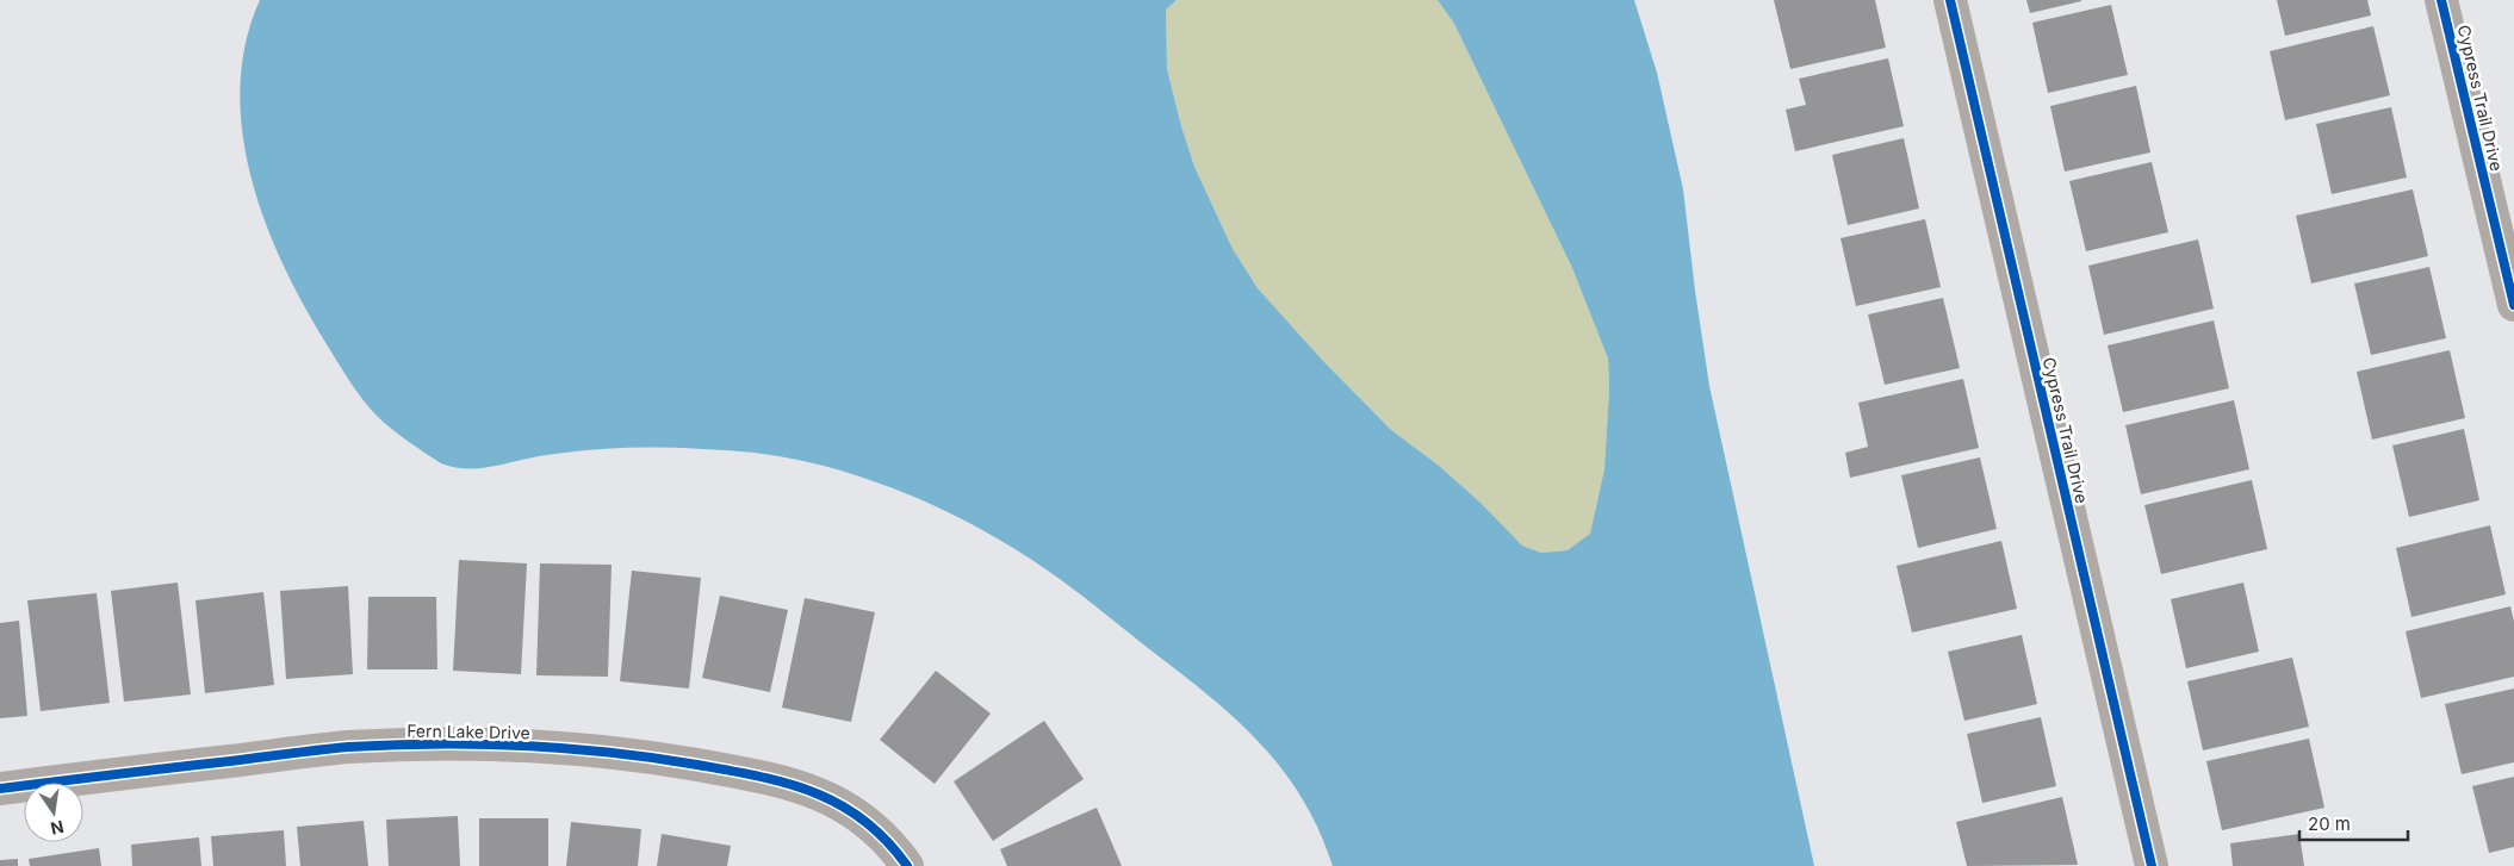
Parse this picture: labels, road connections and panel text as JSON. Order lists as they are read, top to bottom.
{
  "streets": {
    "street": ["Cypress Trail Drive", "Fern Lake Drive"]
  },
  "scale_bar": "20 m",
  "north": "bottom"
}
